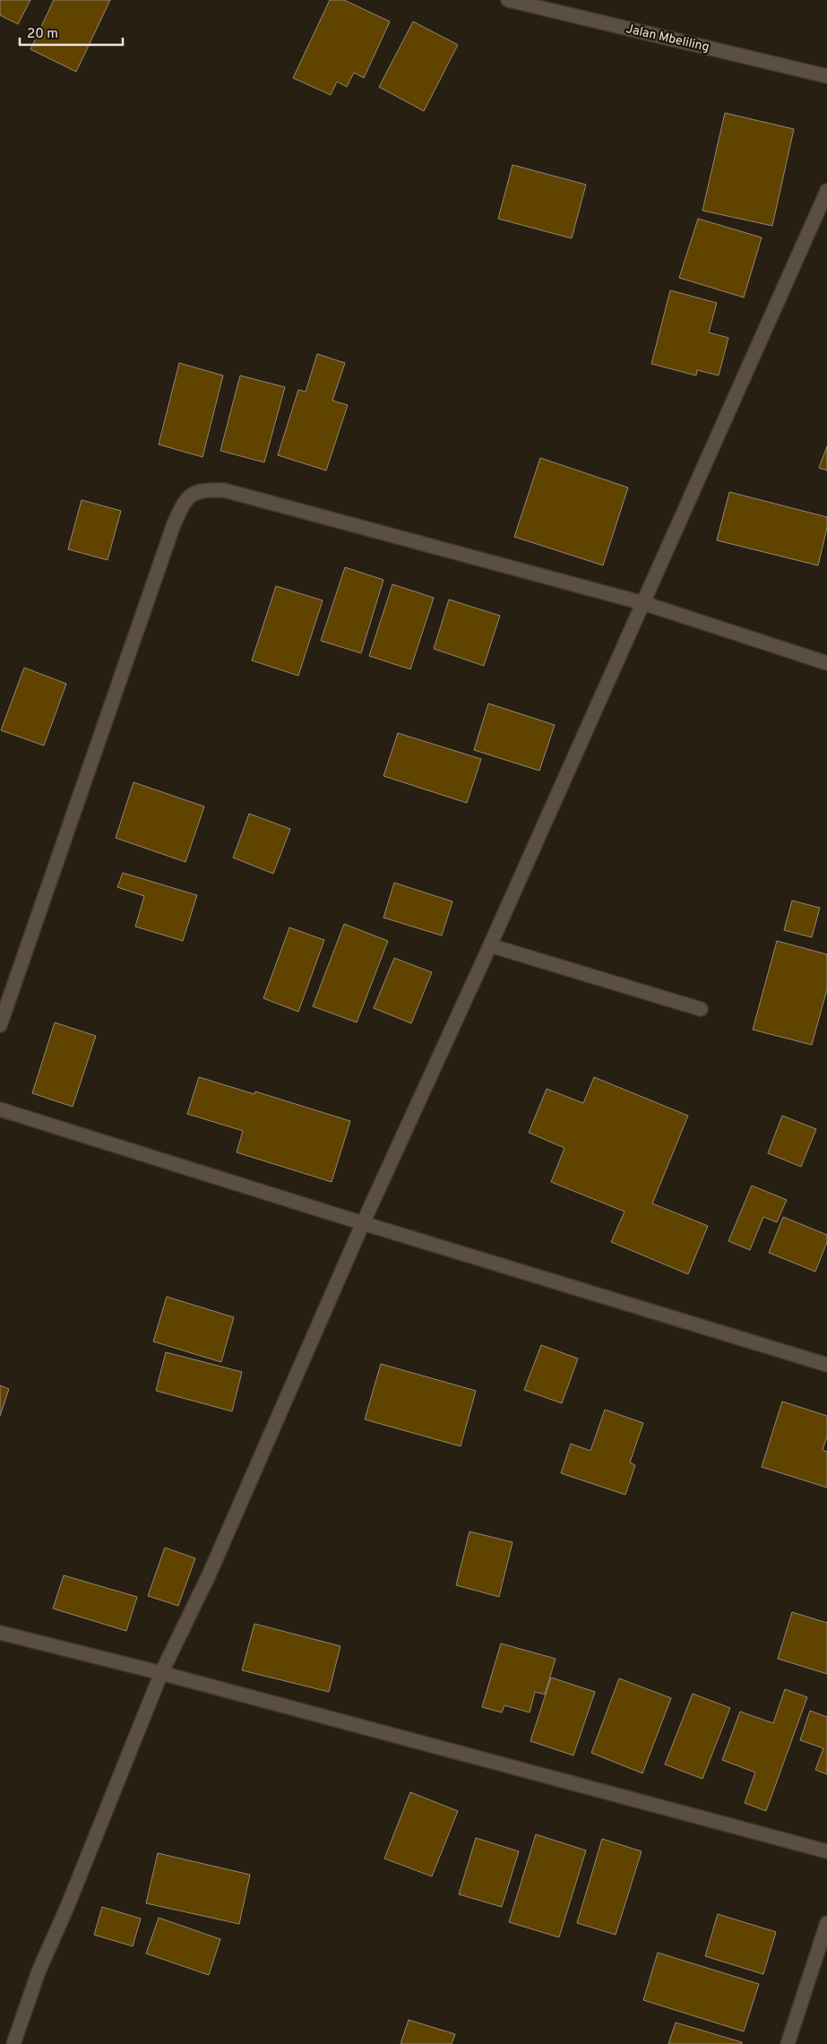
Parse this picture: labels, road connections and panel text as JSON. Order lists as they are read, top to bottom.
{
  "streets": {
    "street": ["Jalan Mbeliling"]
  },
  "scale_bar": "20 m"
}
